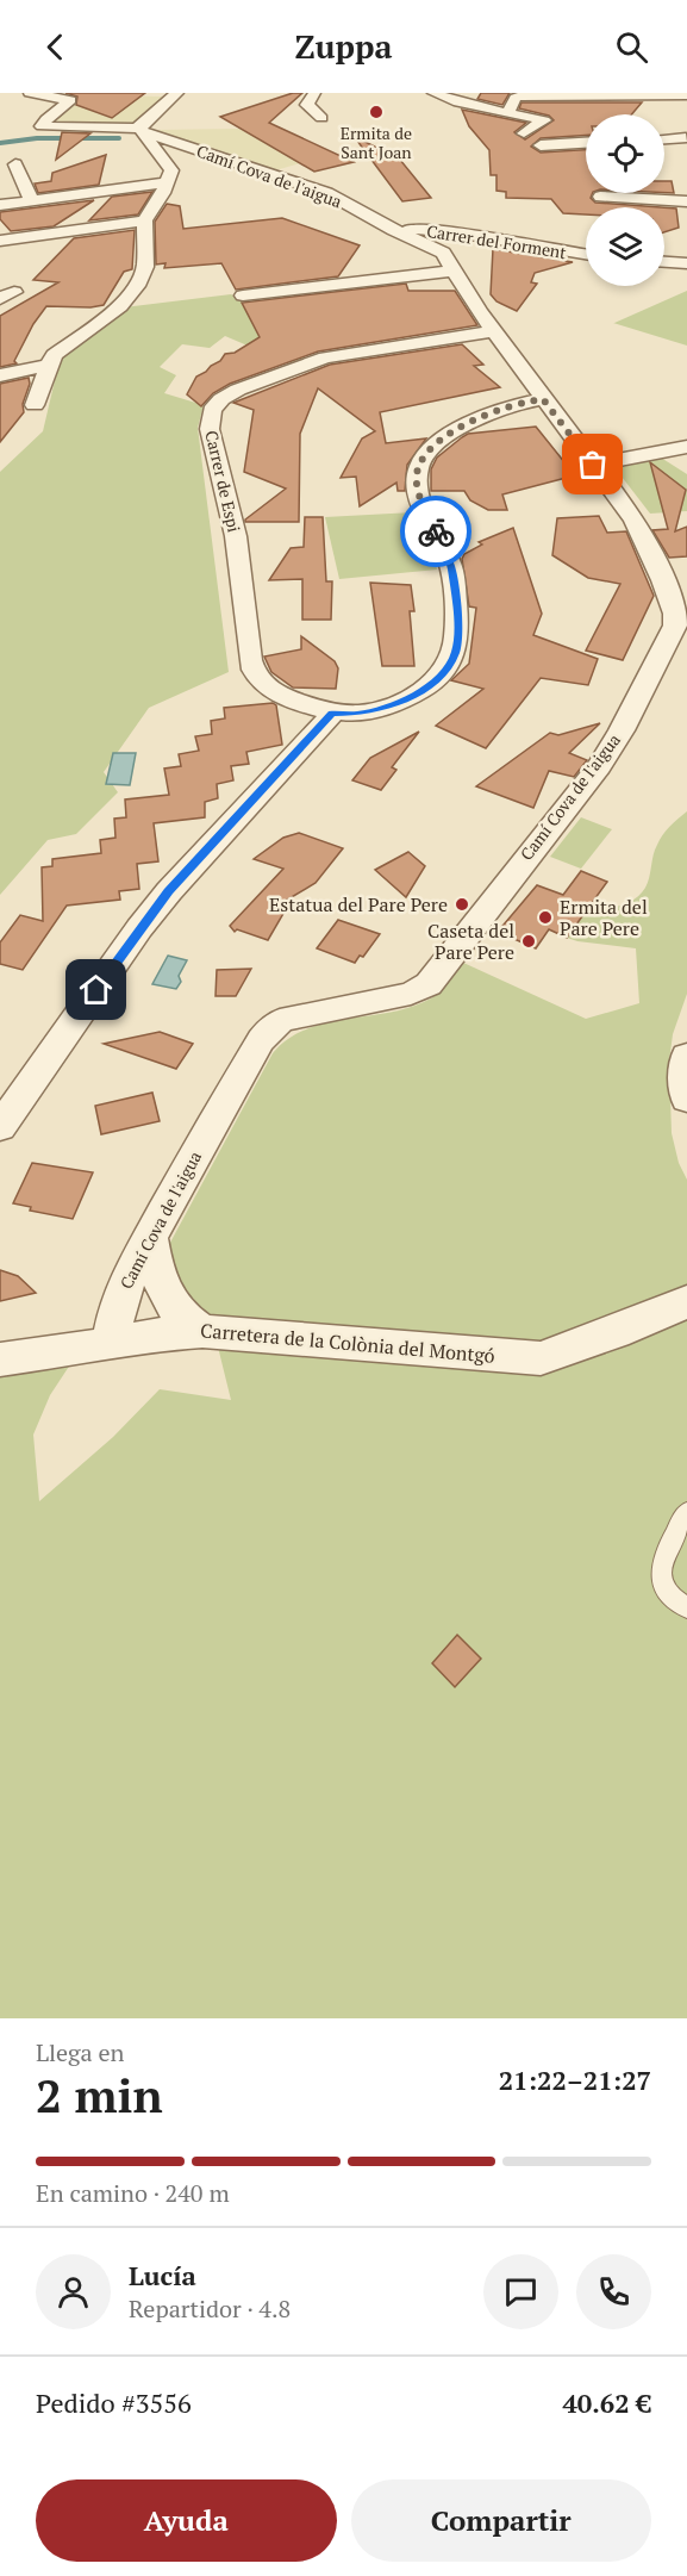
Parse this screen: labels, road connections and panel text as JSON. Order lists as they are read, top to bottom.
{
  "streets": {
    "street": [
      "Camí Cova de l'aigua",
      "Carrer del Forment",
      "Carrer de Espi",
      "Carretera de la Colònia del Montgó"
    ]
  },
  "crossings": [
    ["Camí Cova de l'aigua", "Carrer del Forment"],
    ["Camí Cova de l'aigua", "Carrer de Espi"],
    ["Camí Cova de l'aigua", "Carretera de la Colònia del Montgó"]
  ],
  "places": [
    "Ermita de Sant Joan",
    "Estatua del Pare Pere",
    "Ermita del Pare Pere",
    "Caseta del Pare Pere"
  ],
  "page": {
    "header": "Zuppa",
    "heading": ["2 min", "Llega en", "21:22–21:27"],
    "panel": [
      "Lucía",
      "Repartidor · 4.8",
      "Pedido #3556",
      "40.62 €"
    ],
    "bar": "En camino · 240 m",
    "buttons": ["Ayuda", "Compartir"]
  }
}
